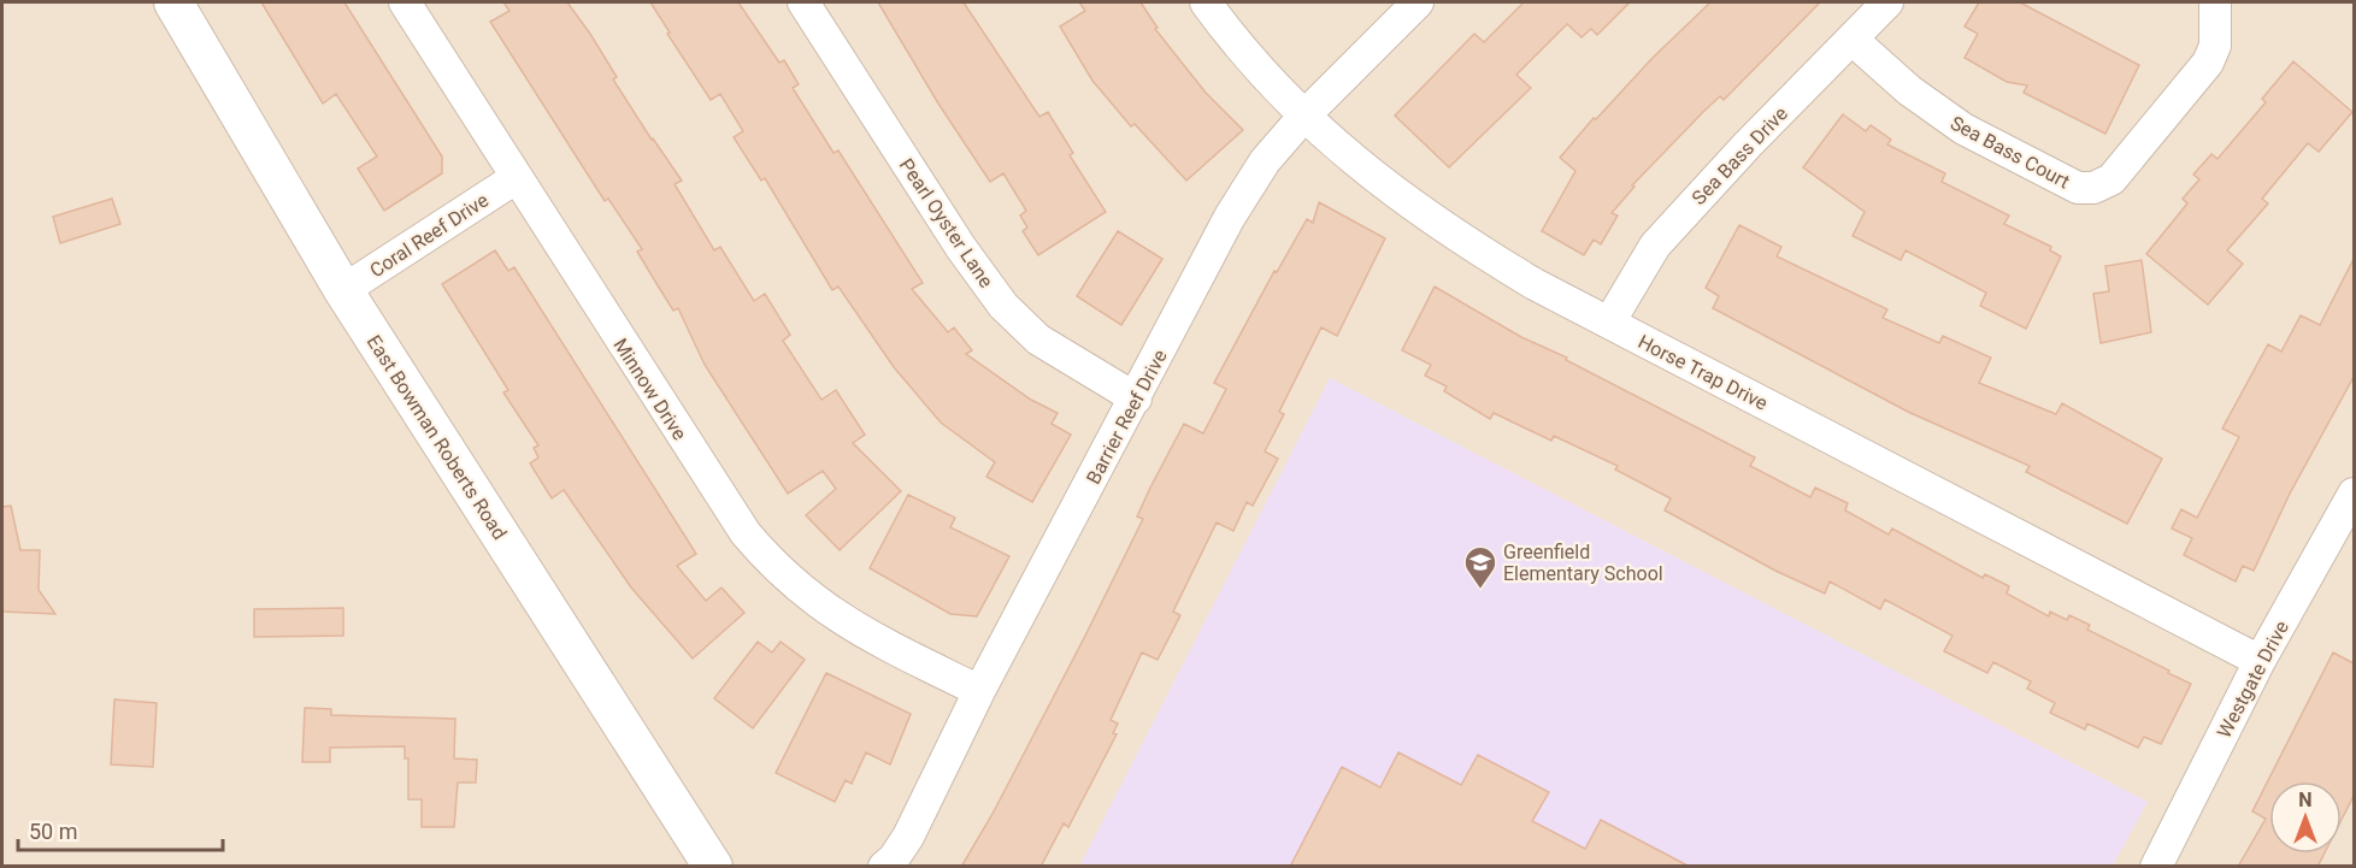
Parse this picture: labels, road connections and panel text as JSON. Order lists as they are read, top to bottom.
{
  "streets": {
    "street": [
      "Sea Bass Court",
      "Sea Bass Drive",
      "Pearl Oyster Lane",
      "Coral Reef Drive",
      "Horse Trap Drive",
      "Minnow Drive",
      "Barrier Reef Drive",
      "East Bowman Roberts Road",
      "Westgate Drive"
    ]
  },
  "crossings": [
    ["Sea Bass Court", "Sea Bass Drive"],
    ["Sea Bass Drive", "Horse Trap Drive"],
    ["Pearl Oyster Lane", "Barrier Reef Drive"],
    ["Coral Reef Drive", "Minnow Drive"],
    ["Coral Reef Drive", "East Bowman Roberts Road"],
    ["Horse Trap Drive", "Barrier Reef Drive"],
    ["Horse Trap Drive", "Westgate Drive"],
    ["Minnow Drive", "Barrier Reef Drive"]
  ],
  "places": {
    "school or university": ["Greenfield Elementary School"]
  },
  "scale_bar": "50 m",
  "north": "top"
}
